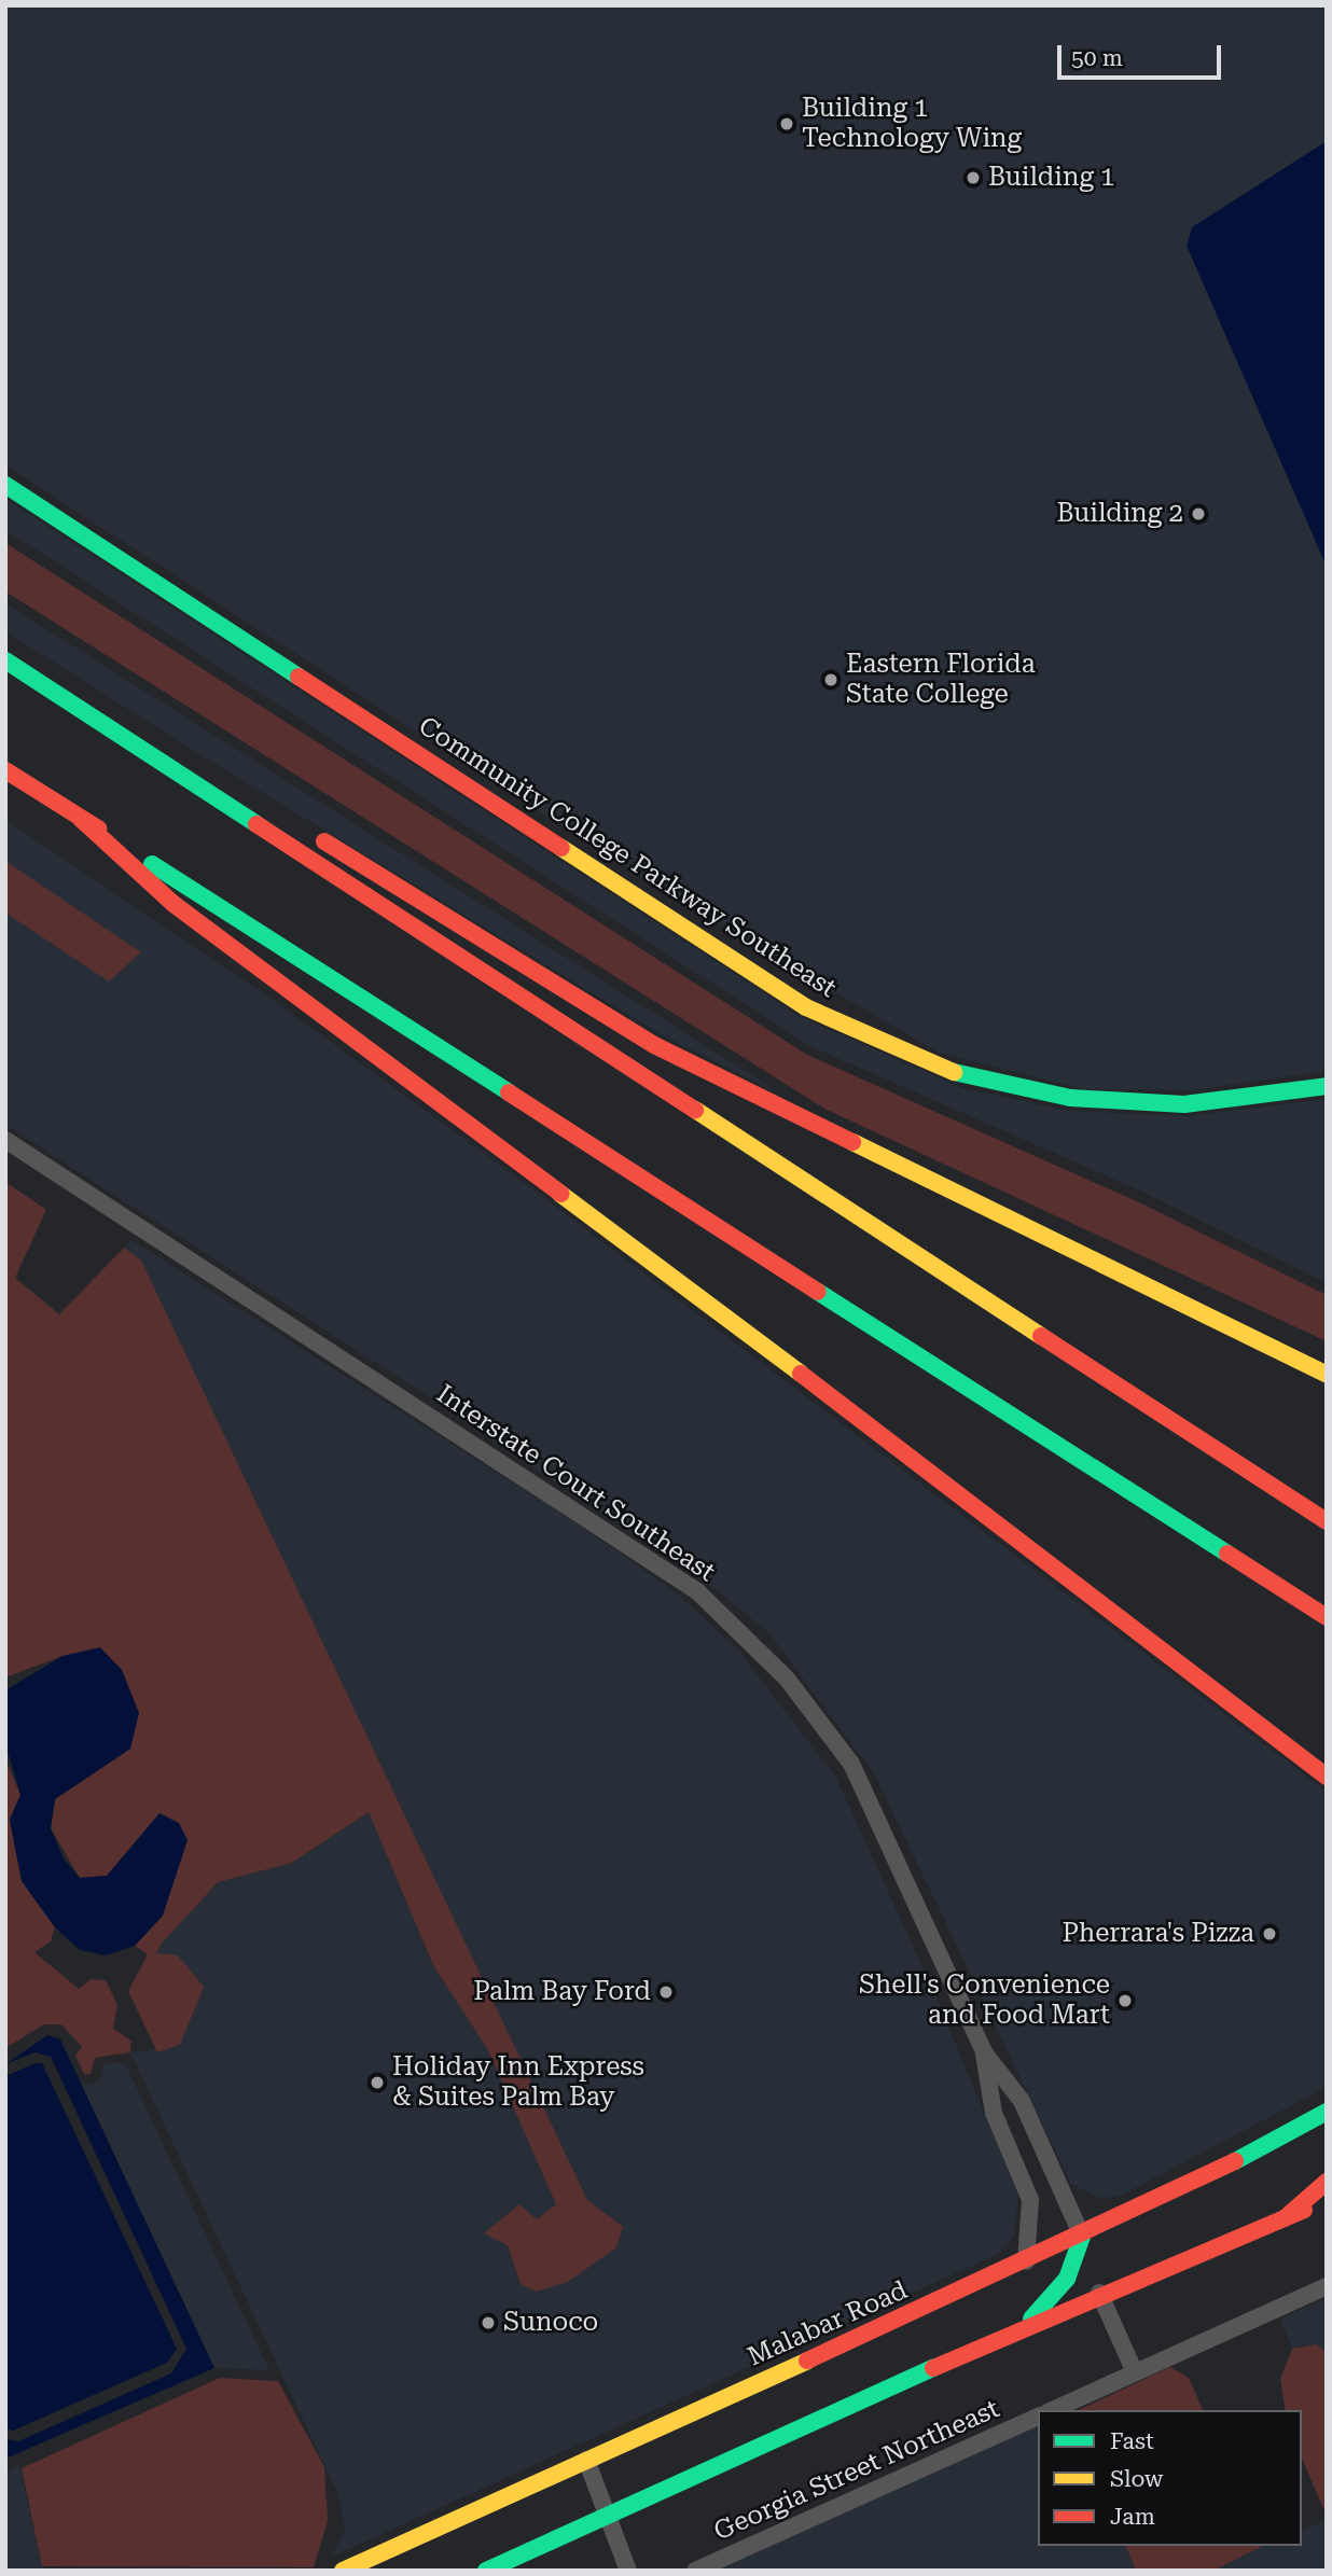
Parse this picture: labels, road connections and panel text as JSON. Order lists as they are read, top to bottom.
{
  "streets": {
    "main road": ["Community College Parkway Southeast", "Malabar Road"],
    "street": ["Interstate Court Southeast", "Georgia Street Northeast"]
  },
  "crossings": [
    ["Interstate Court Southeast", "Malabar Road"]
  ],
  "places": [
    "Building 1 Technology Wing",
    "Building 1",
    "Building 2",
    "Eastern Florida State College",
    "Pherrara's Pizza",
    "Palm Bay Ford",
    "Shell's Convenience and Food Mart",
    "Holiday Inn Express & Suites Palm Bay",
    "Sunoco"
  ],
  "legend": ["Fast", "Slow", "Jam"],
  "scale_bar": "50 m"
}
